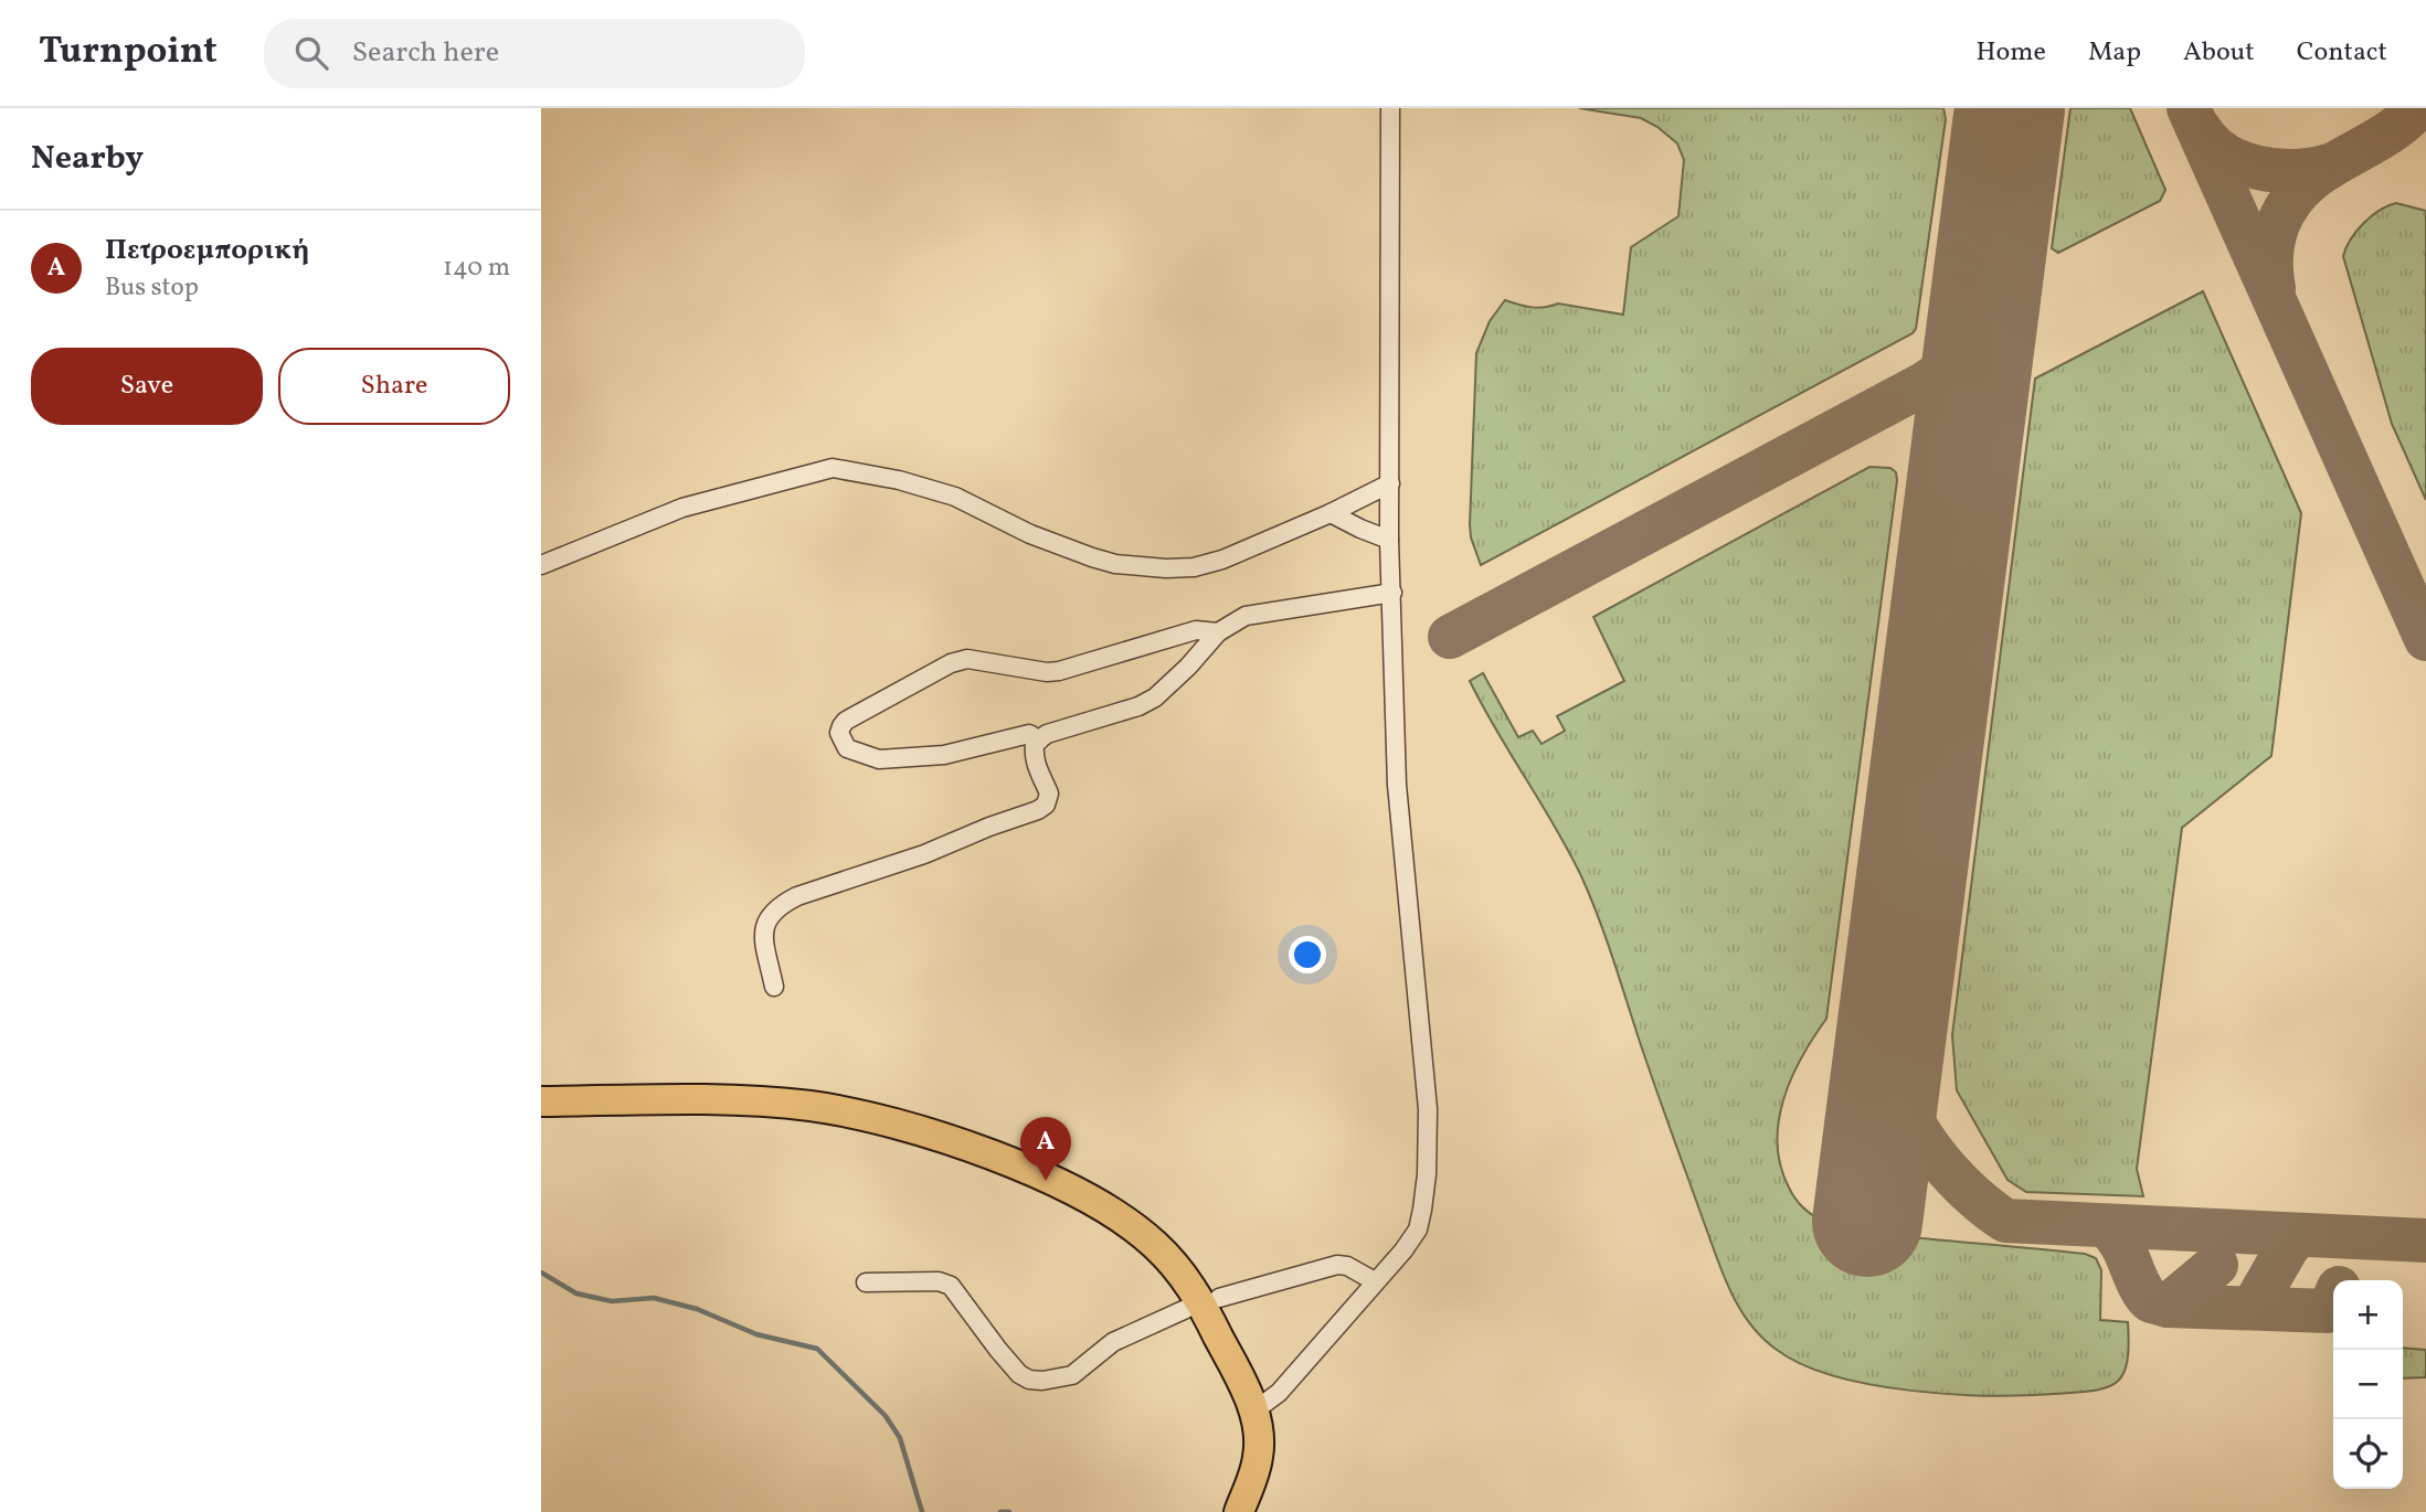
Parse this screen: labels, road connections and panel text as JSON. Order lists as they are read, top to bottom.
{
  "page": {
    "header": "Turnpoint",
    "search": "Search here",
    "nav": [
      "Home",
      "Map",
      "About",
      "Contact"
    ],
    "heading": "Nearby",
    "list": [
      {
        "mark": "A",
        "name": "Πετροεμπορική",
        "note": "Bus stop",
        "value": "140 m"
      }
    ],
    "buttons": ["Save", "Share"],
    "pins": "A",
    "map_buttons": ["+", "−"]
  }
}
